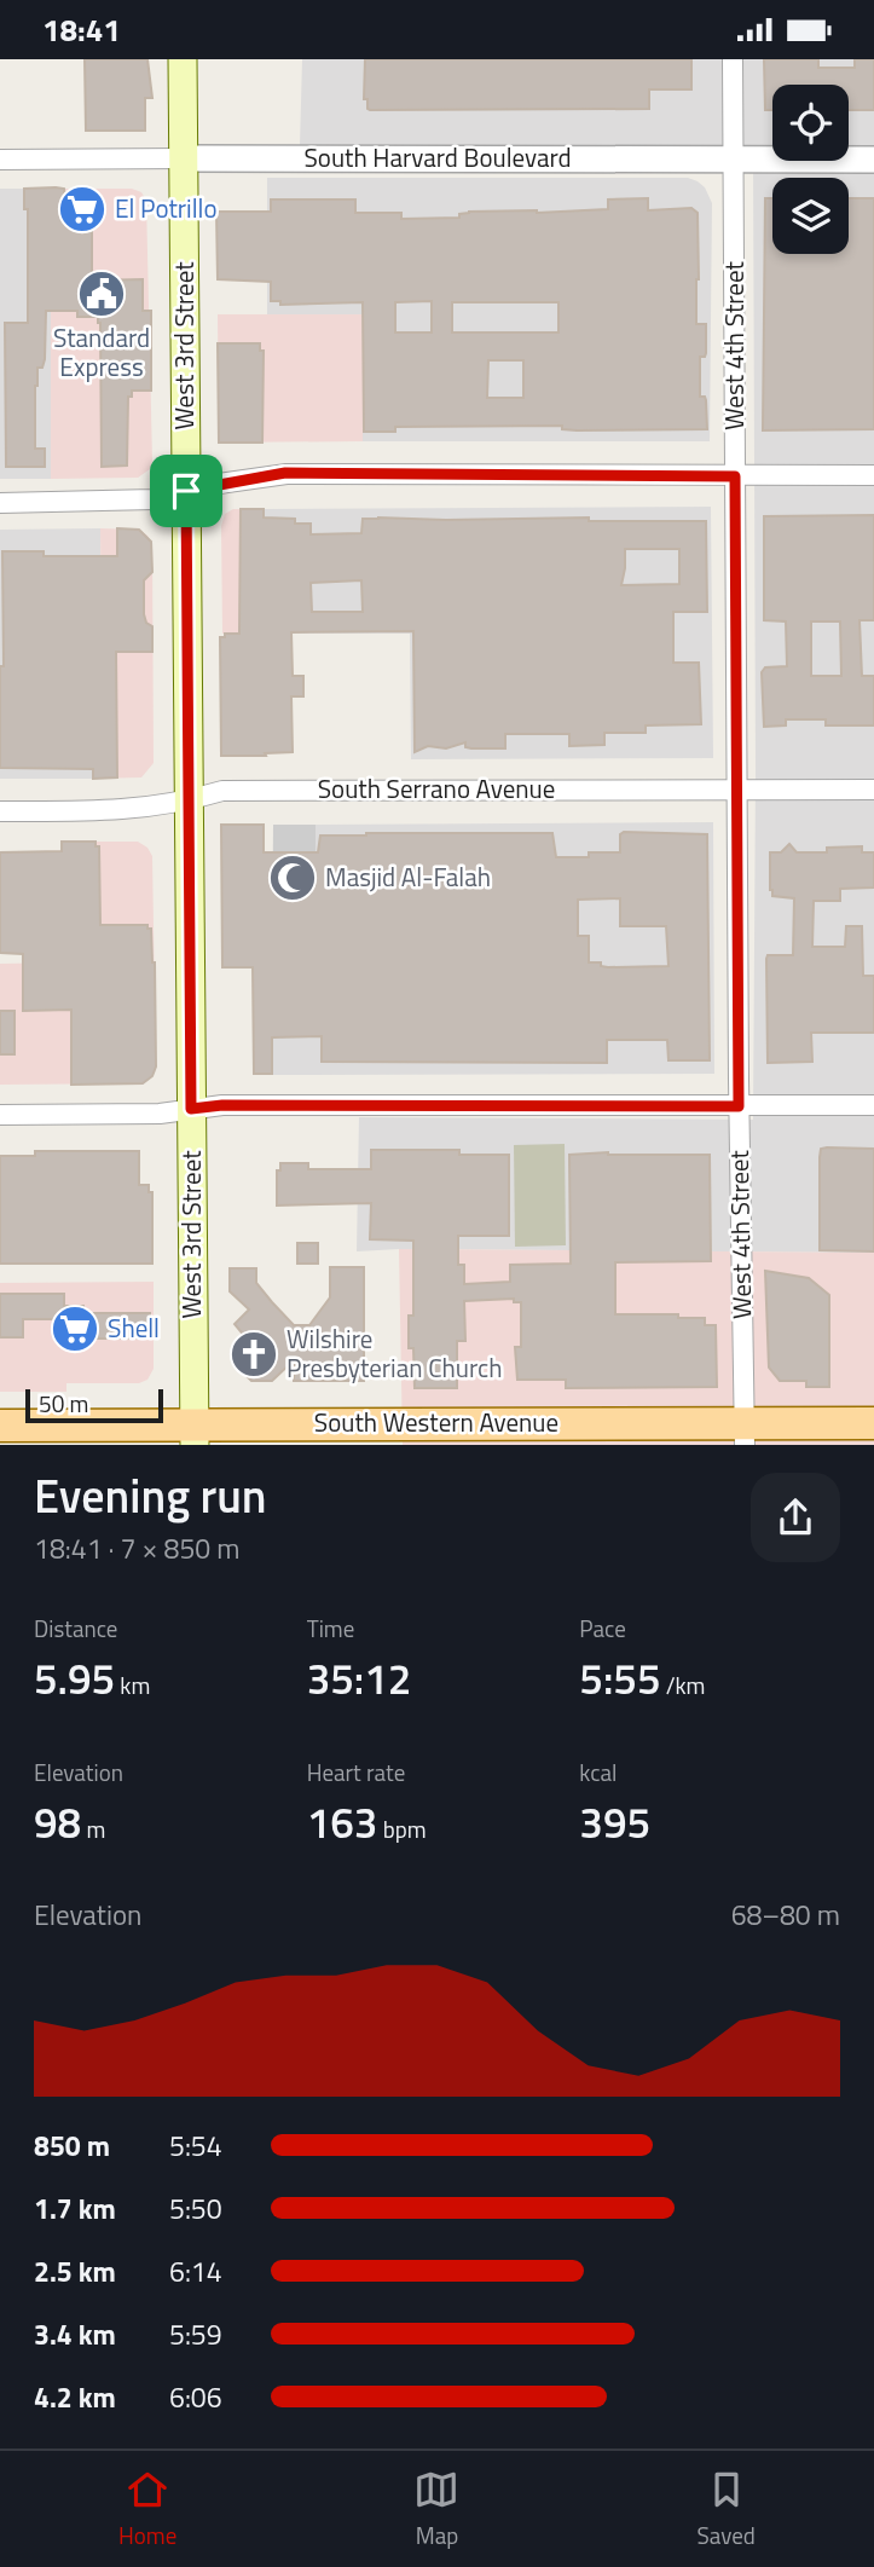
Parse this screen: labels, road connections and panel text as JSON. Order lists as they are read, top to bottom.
{
  "streets": {
    "main road": ["West 3rd Street", "South Western Avenue"],
    "street": ["South Harvard Boulevard", "West 4th Street", "South Serrano Avenue"]
  },
  "crossings": [
    ["South Harvard Boulevard", "West 3rd Street"],
    ["South Harvard Boulevard", "West 4th Street"],
    ["West 3rd Street", "South Serrano Avenue"],
    ["West 3rd Street", "South Western Avenue"],
    ["West 4th Street", "South Serrano Avenue"],
    ["West 4th Street", "South Western Avenue"]
  ],
  "places": {
    "supermarket": ["El Potrillo", "Shell"],
    "public building": ["Standard Express"],
    "mosque": ["Masjid Al-Falah"],
    "church": ["Wilshire Presbyterian Church"]
  },
  "scale_bar": "50 m",
  "page": {
    "status": "18:41",
    "scale": "50 m",
    "heading": ["Evening run", "18:41 · 7 × 850 m"],
    "stats": [
      ["Distance", "5.95 km"],
      ["Time", "35:12"],
      ["Pace", "5:55 /km"],
      ["Elevation", "98 m"],
      ["Heart rate", "163 bpm"],
      ["kcal", "395"]
    ],
    "chart": ["Elevation", "68–80 m"],
    "list": [
      {
        "name": "850 m",
        "note": "5:54"
      },
      {
        "name": "1.7 km",
        "note": "5:50"
      },
      {
        "name": "2.5 km",
        "note": "6:14"
      },
      {
        "name": "3.4 km",
        "note": "5:59"
      },
      {
        "name": "4.2 km",
        "note": "6:06"
      }
    ],
    "tabs": ["Home", "Map", "Saved"]
  }
}
